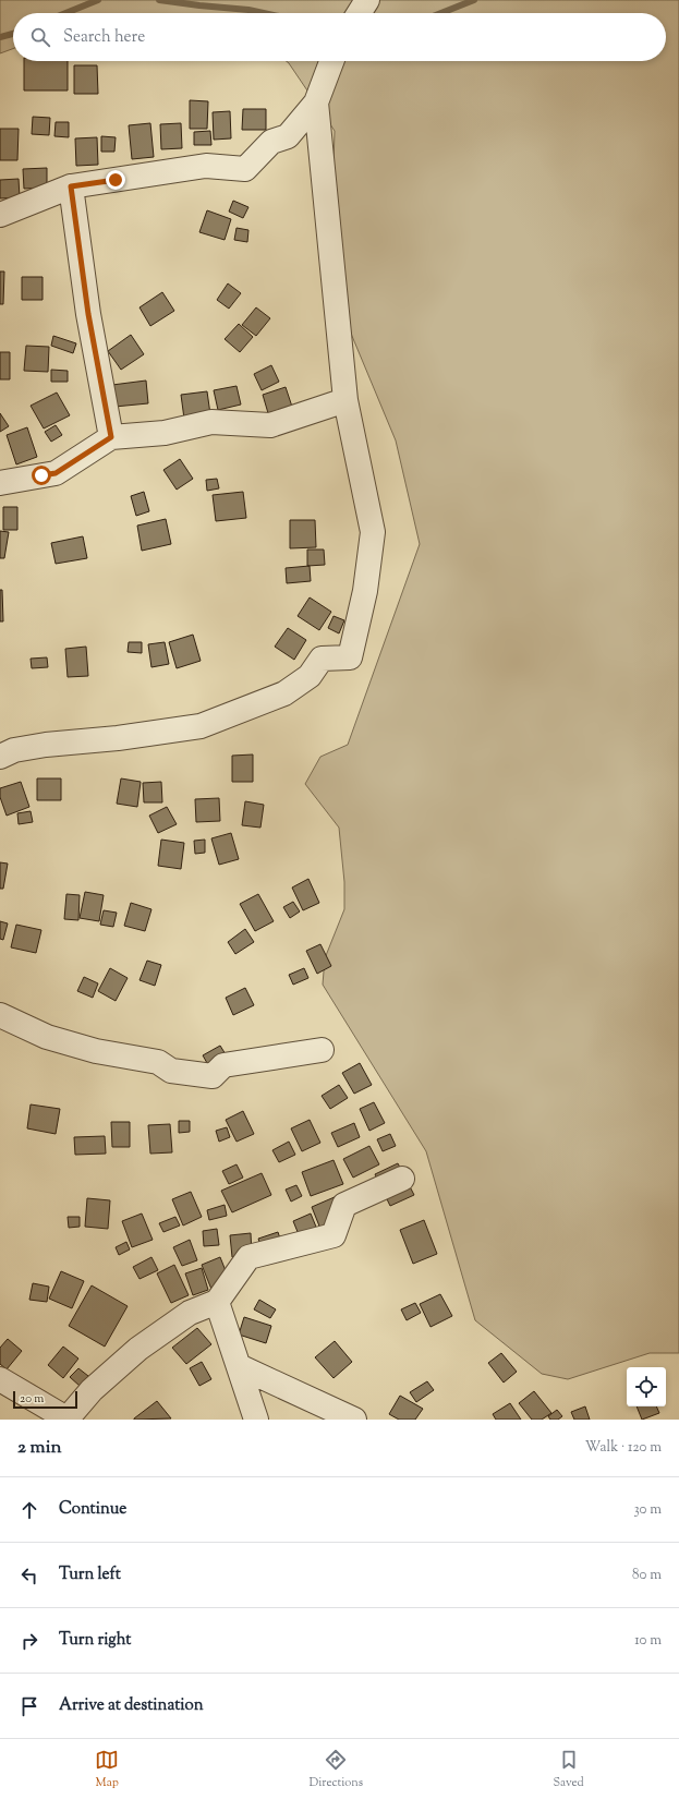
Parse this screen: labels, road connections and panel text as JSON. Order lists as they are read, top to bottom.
{
  "scale_bar": "20 m",
  "page": {
    "search": "Search here",
    "scale": "20 m",
    "heading": ["2 min", "Walk · 120 m"],
    "list": [
      ["Continue", "30 m"],
      ["Turn left", "80 m"],
      ["Turn right", "10 m"],
      "Arrive at destination"
    ],
    "nav": ["Map", "Directions", "Saved"]
  }
}
